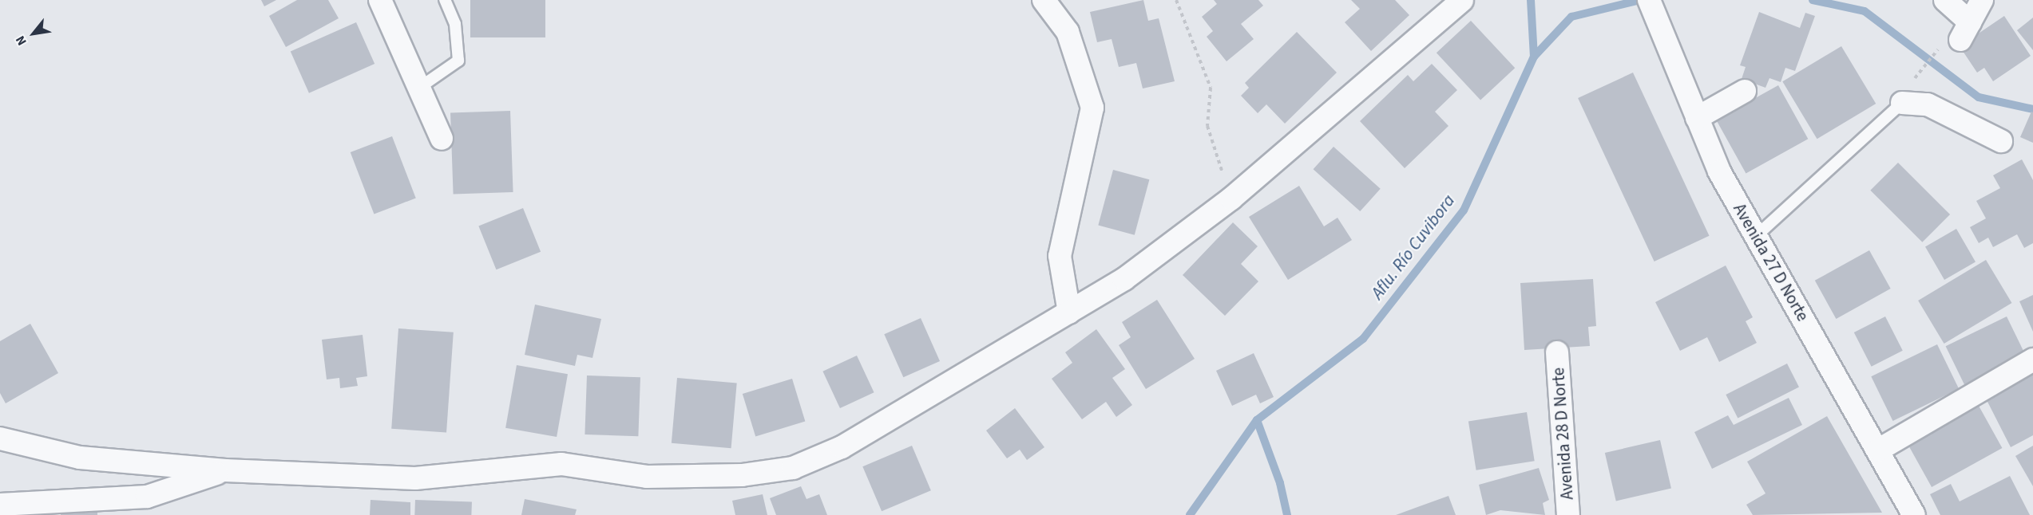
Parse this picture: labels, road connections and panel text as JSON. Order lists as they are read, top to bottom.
{
  "streets": {
    "street": ["Avenida 27 D Norte", "Avenida 28 D Norte"]
  },
  "water": ["Aflu. Río Cuvibora"],
  "north": "bottom left"
}
